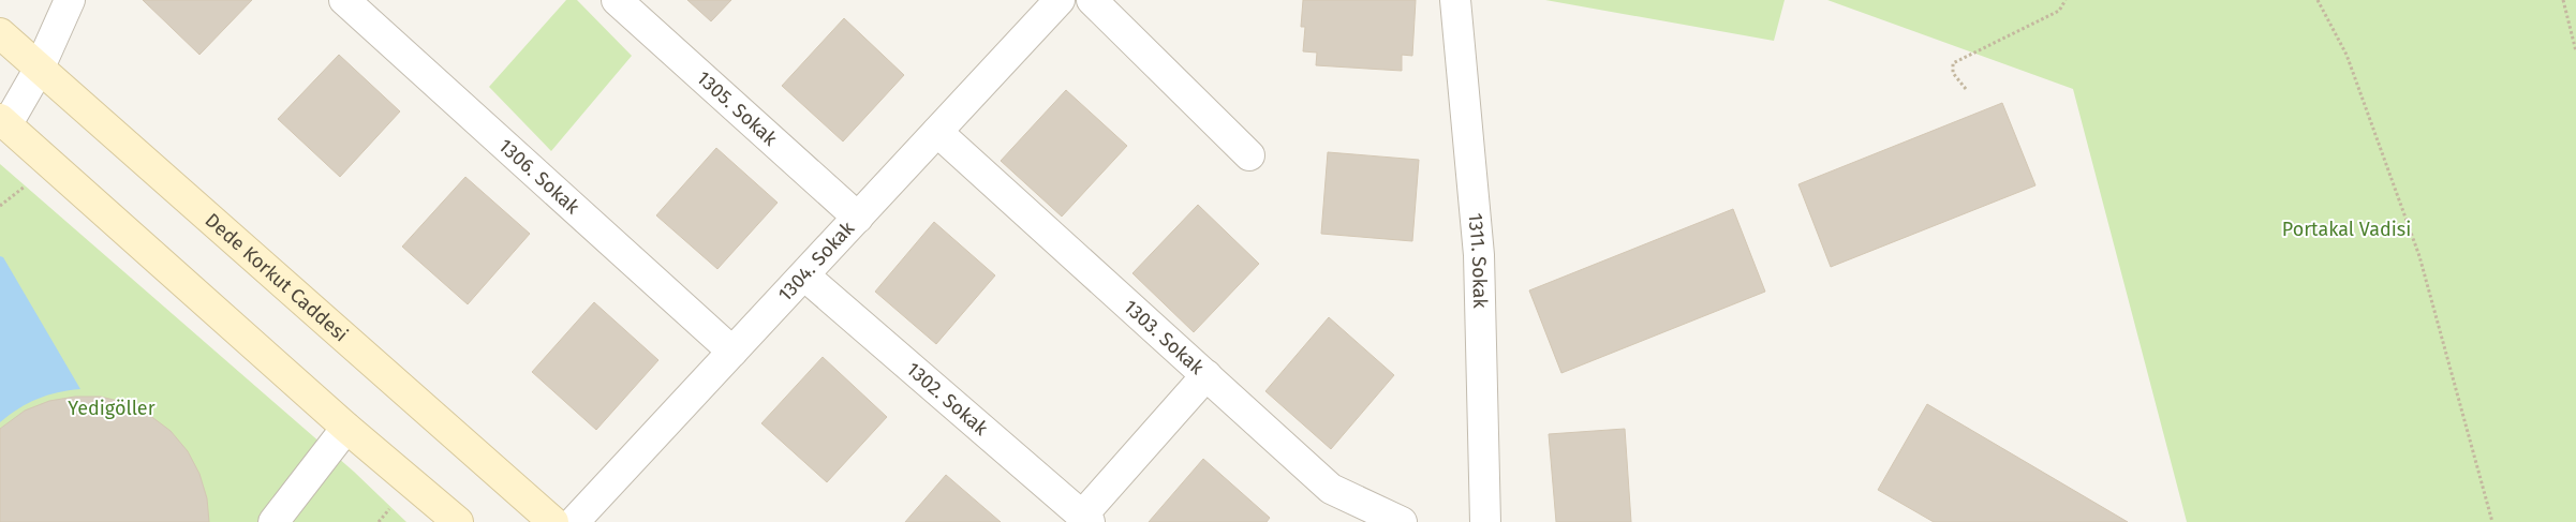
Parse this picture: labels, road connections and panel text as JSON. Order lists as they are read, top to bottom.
{
  "streets": {
    "main road": ["Dede Korkut Caddesi"],
    "street": [
      "1305. Sokak",
      "1306. Sokak",
      "1311. Sokak",
      "1304. Sokak",
      "1303. Sokak",
      "1302. Sokak"
    ]
  },
  "crossings": [
    ["1305. Sokak", "1304. Sokak"],
    ["1306. Sokak", "1304. Sokak"],
    ["1304. Sokak", "1303. Sokak"],
    ["1304. Sokak", "1302. Sokak"]
  ],
  "parks": ["Portakal Vadisi", "Yedigöller"]
}
